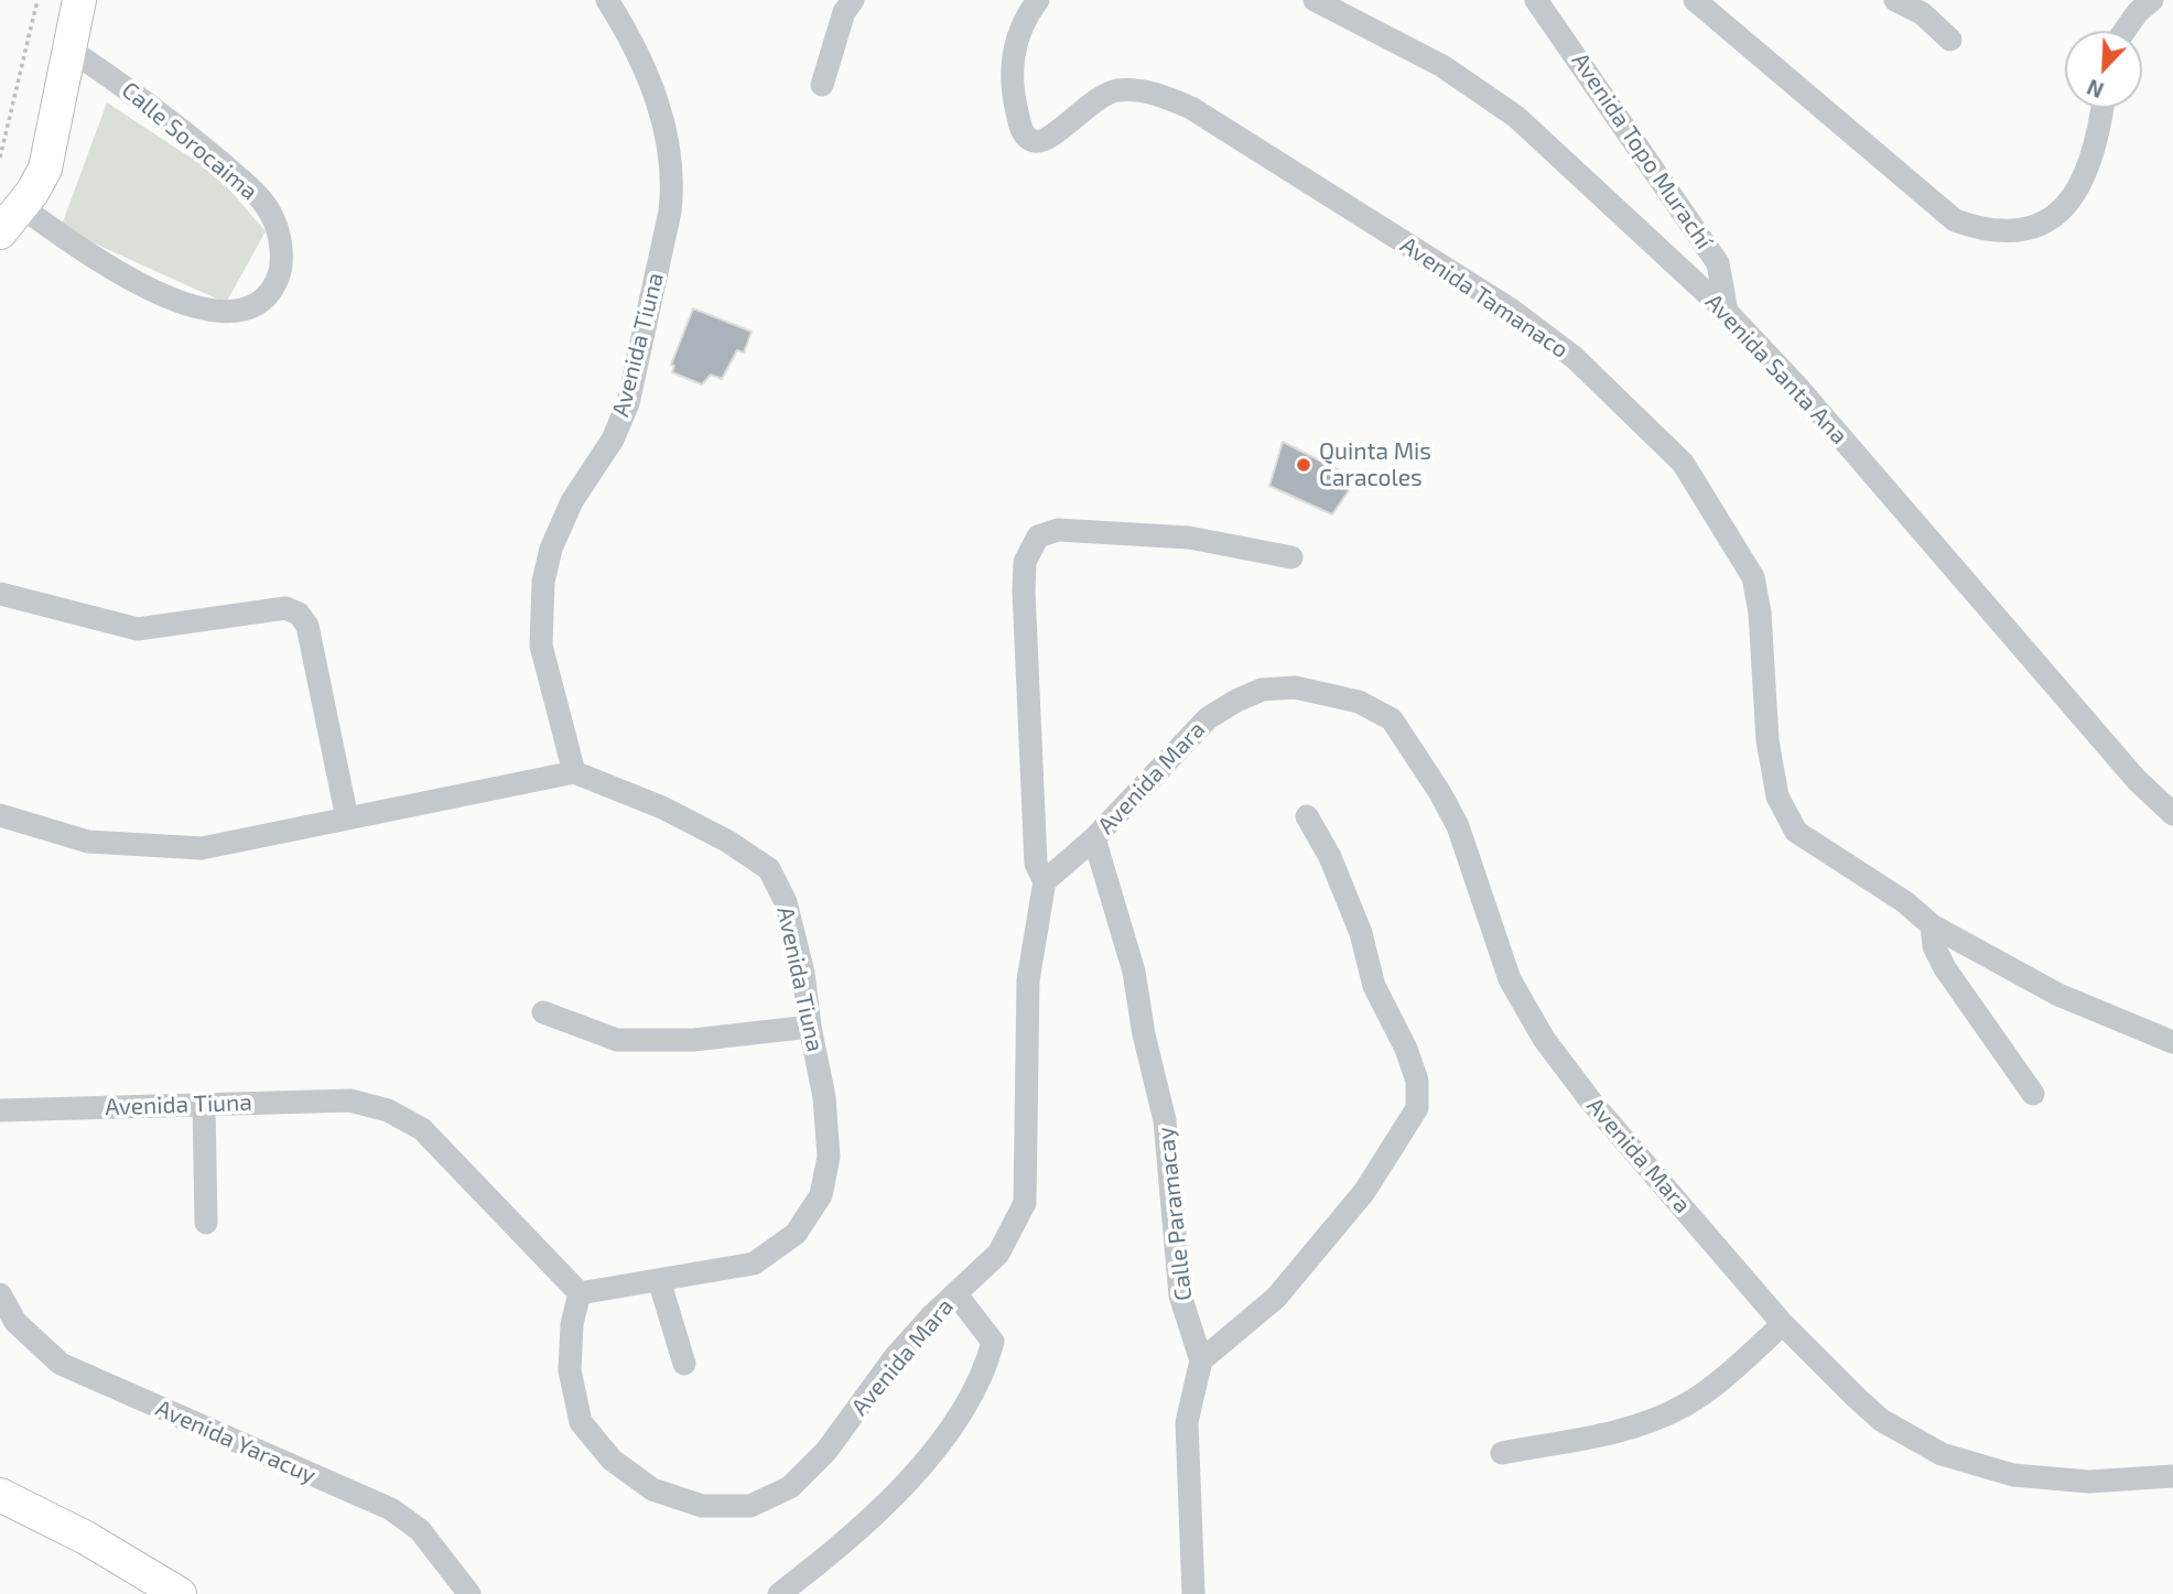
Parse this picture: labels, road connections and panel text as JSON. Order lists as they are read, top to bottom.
{
  "streets": {
    "street": [
      "Calle Sorocaima",
      "Avenida Topo Murachí",
      "Avenida Tamanaco",
      "Avenida Tiuna",
      "Avenida Santa Ana",
      "Avenida Mara",
      "Calle Paramacay",
      "Avenida Yaracuy"
    ]
  },
  "crossings": [
    ["Avenida Topo Murachí", "Avenida Santa Ana"],
    ["Avenida Tiuna", "Avenida Mara"],
    ["Avenida Mara", "Calle Paramacay"]
  ],
  "places": ["Quinta Mis Caracoles"],
  "north": "bottom left"
}
